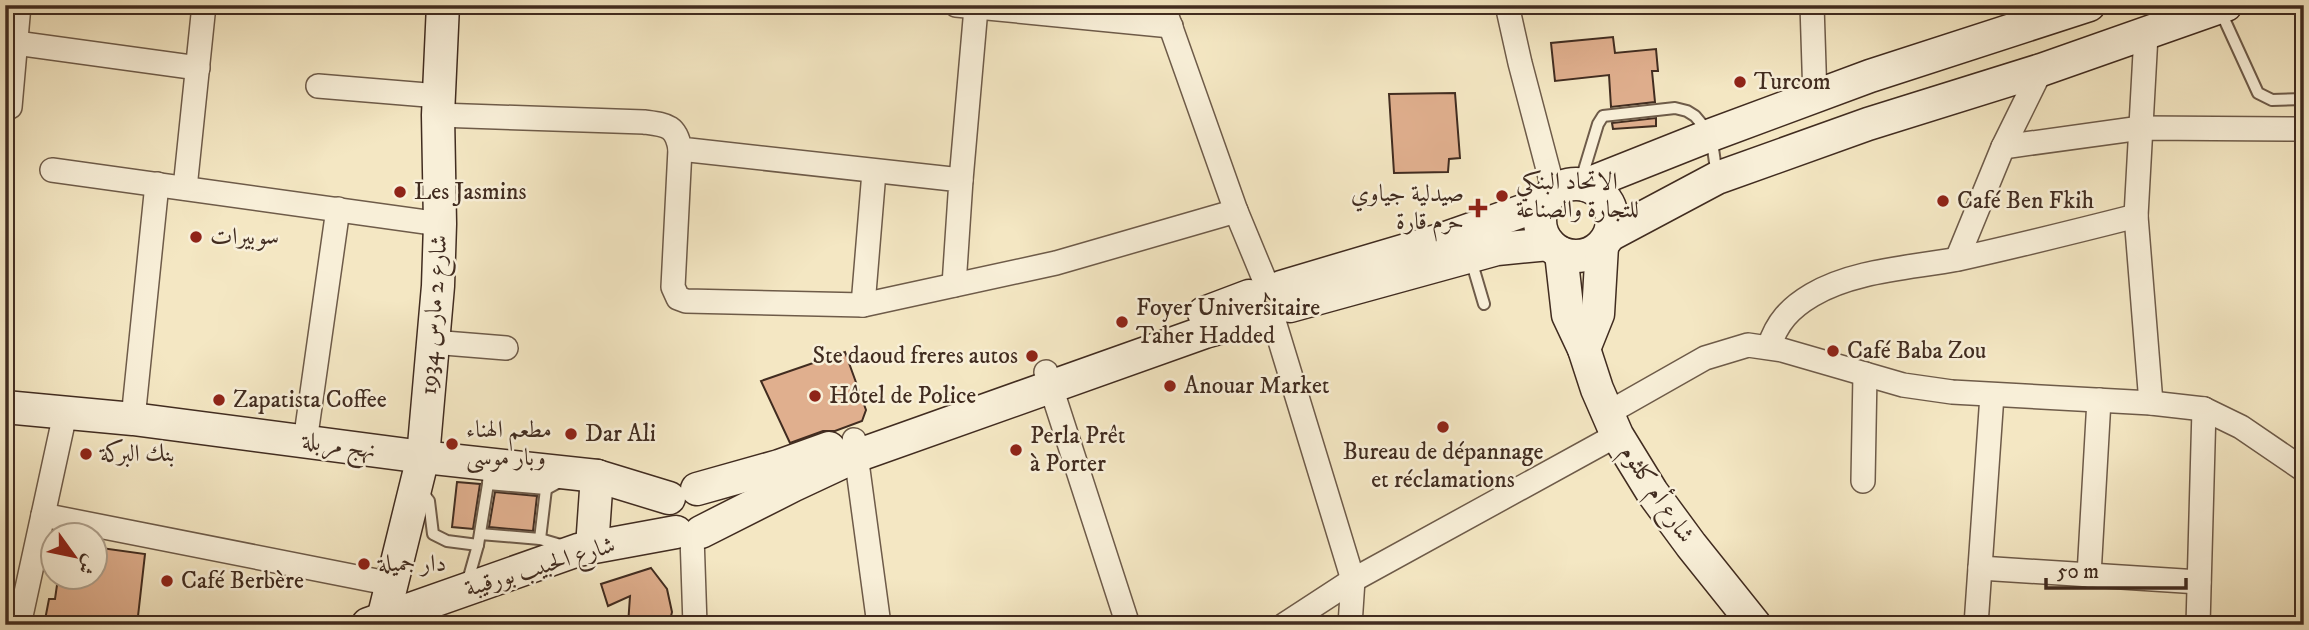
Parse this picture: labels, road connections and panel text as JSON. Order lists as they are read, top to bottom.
{
  "streets": {
    "main road": [
      "شارع 2 مارس 1934",
      "نهج مربلة",
      "شارع أم كلثوم",
      "شارع الحبيب بورقيبة"
    ]
  },
  "crossings": [
    ["شارع 2 مارس 1934", "نهج مربلة"],
    ["شارع 2 مارس 1934", "شارع الحبيب بورقيبة"]
  ],
  "places": {
    "other": [
      "Turcom",
      "Les Jasmins",
      "الاتحاد البنكي للتجارة والصناعة",
      "Café Ben Fkih",
      "سوبيرات",
      "Foyer Universitaire Taher Hadded",
      "Café Baba Zou",
      "Ste daoud freres autos",
      "Anouar Market",
      "Hôtel de Police",
      "Zapatista Coffee",
      "Bureau de dépannage et réclamations",
      "Dar Ali",
      "مطعم الهناء وبار موسى",
      "Perla Prêt à Porter",
      "بنك البركة",
      "دار جميلة",
      "Café Berbère"
    ],
    "health": ["صيدلية جياوي حرم قارة"]
  },
  "scale_bar": "50 m",
  "north": "bottom right"
}
